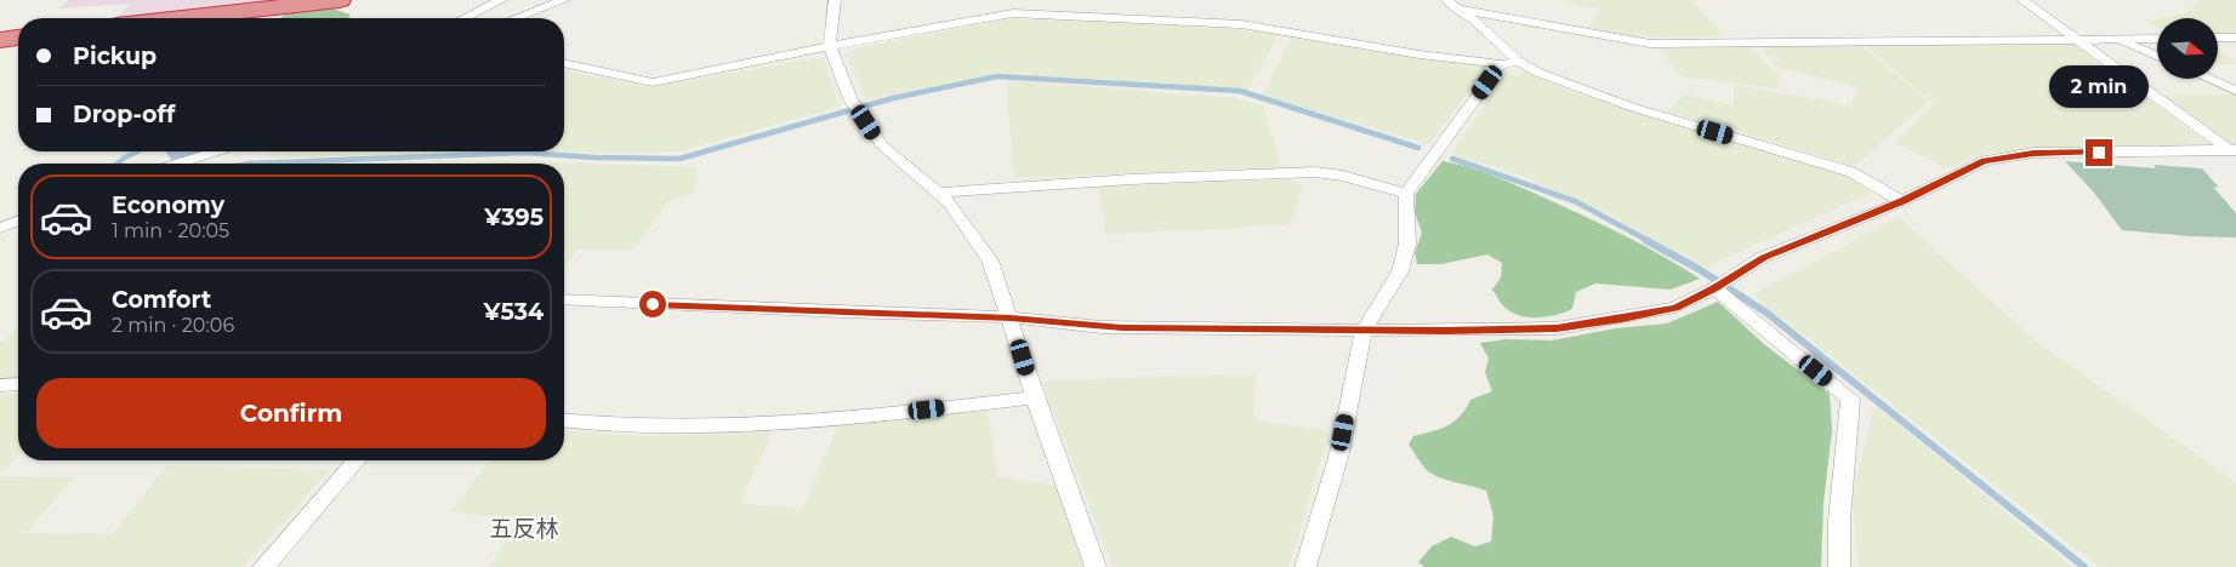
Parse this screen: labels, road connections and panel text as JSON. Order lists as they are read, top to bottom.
{
  "districts": ["五反林"],
  "north": "right",
  "page": {
    "banner": ["Pickup", "Drop-off"],
    "bubble": "2 min",
    "list": [
      {
        "name": "Economy",
        "note": "1 min · 20:05",
        "value": "¥395"
      },
      {
        "name": "Comfort",
        "note": "2 min · 20:06",
        "value": "¥534"
      }
    ],
    "buttons": "Confirm"
  }
}
